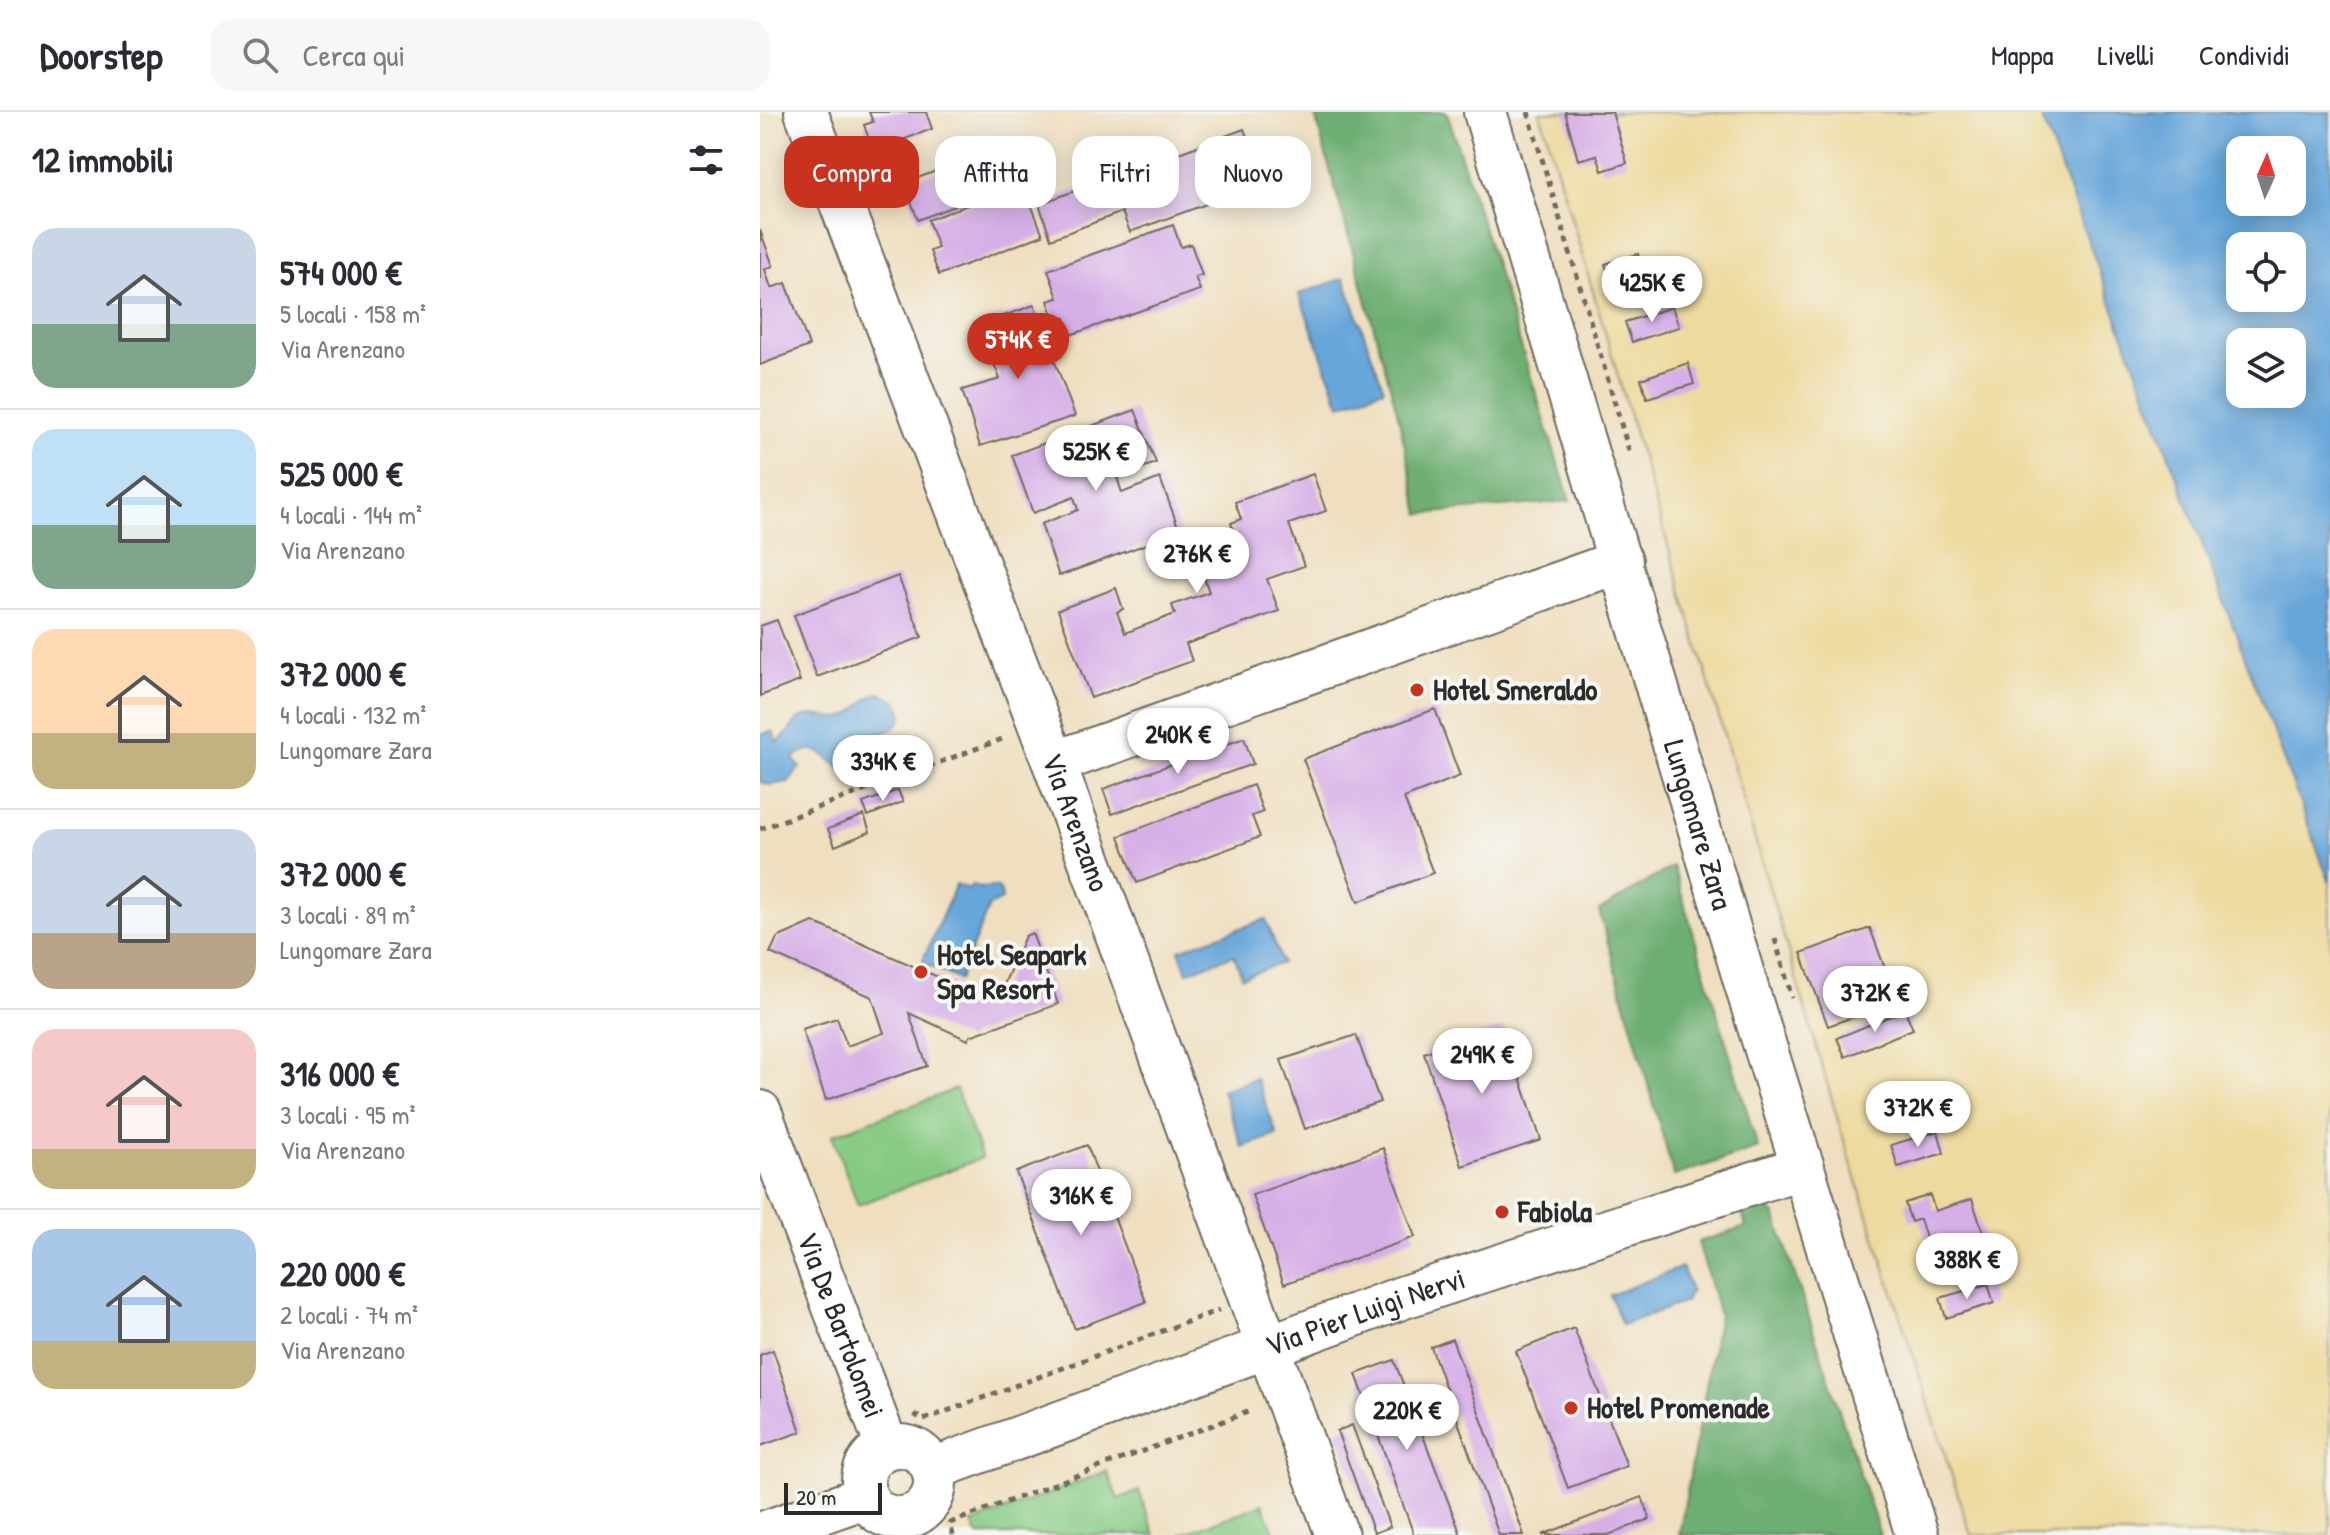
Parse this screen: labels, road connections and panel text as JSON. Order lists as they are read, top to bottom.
{
  "streets": {
    "street": [
      "Via Arenzano",
      "Lungomare Zara",
      "Via Pier Luigi Nervi",
      "Via De Bartolomei"
    ]
  },
  "crossings": [
    ["Via Arenzano", "Via Pier Luigi Nervi"],
    ["Lungomare Zara", "Via Pier Luigi Nervi"]
  ],
  "places": [
    "Hotel Smeraldo",
    "Hotel Seapark Spa Resort",
    "Fabiola",
    "Hotel Promenade"
  ],
  "scale_bar": "20 m",
  "north": "top",
  "page": {
    "header": "Doorstep",
    "search": "Cerca qui",
    "nav": ["Mappa", "Livelli", "Condividi"],
    "heading": "12 immobili",
    "chip": [
      "Compra",
      "Affitta",
      "Filtri",
      "Nuovo"
    ],
    "list": [
      {
        "name": "574 000 €",
        "note": "5 locali · 158 m² · Via Arenzano"
      },
      {
        "name": "525 000 €",
        "note": "4 locali · 144 m² · Via Arenzano"
      },
      {
        "name": "372 000 €",
        "note": "4 locali · 132 m² · Lungomare Zara"
      },
      {
        "name": "372 000 €",
        "note": "3 locali · 89 m² · Lungomare Zara"
      },
      {
        "name": "316 000 €",
        "note": "3 locali · 95 m² · Via Arenzano"
      },
      {
        "name": "220 000 €",
        "note": "2 locali · 74 m² · Via Arenzano"
      }
    ],
    "price": [
      "425K €",
      "574K €",
      "525K €",
      "276K €",
      "240K €",
      "334K €",
      "372K €",
      "249K €",
      "372K €",
      "316K €",
      "388K €",
      "220K €"
    ],
    "scale": "20 m"
  }
}
